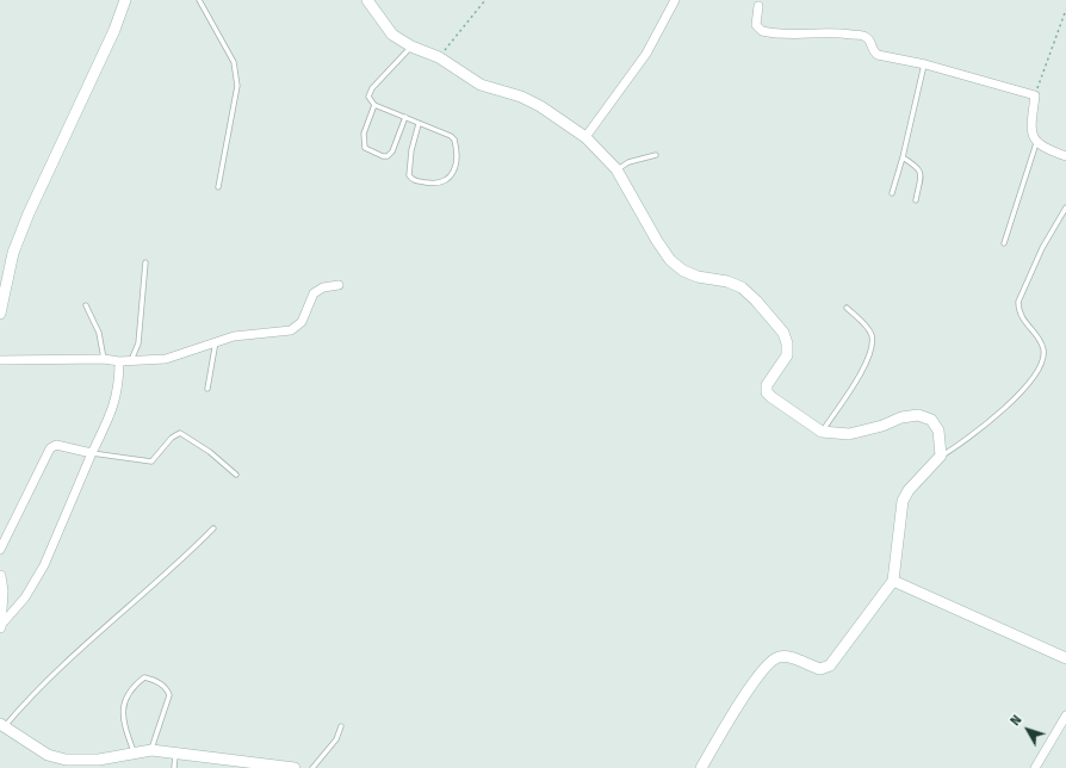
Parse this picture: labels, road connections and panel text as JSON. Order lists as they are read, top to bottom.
{
  "north": "top left"
}
